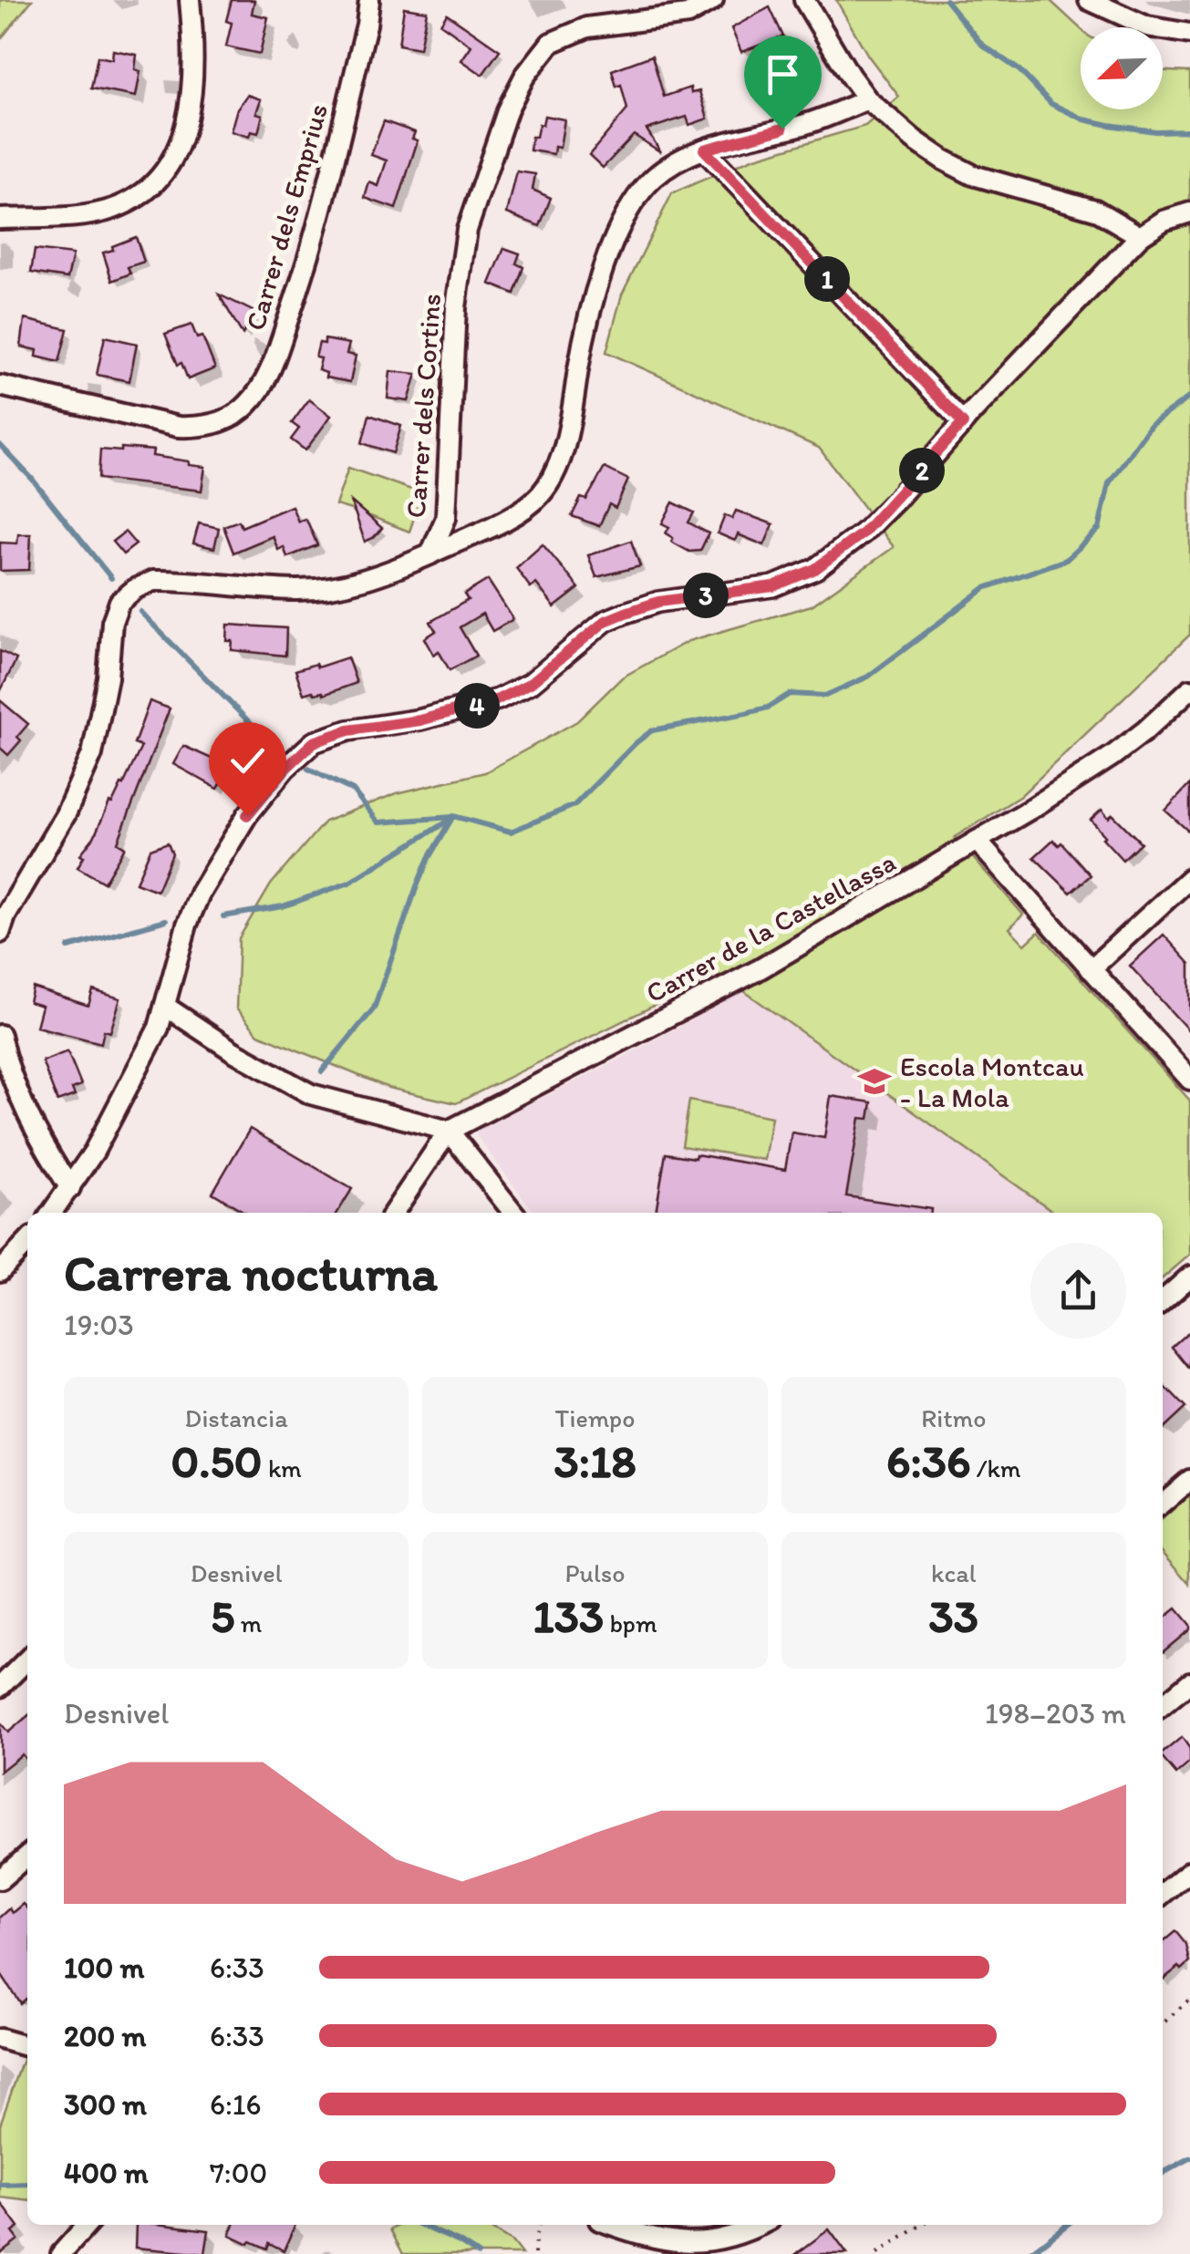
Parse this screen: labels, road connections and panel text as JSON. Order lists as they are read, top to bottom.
{
  "streets": {
    "street": ["Carrer dels Emprius", "Carrer dels Cortins", "Carrer de la Castellassa"]
  },
  "places": {
    "school or university": ["Escola Montcau - La Mola"]
  },
  "north": "bottom left",
  "page": {
    "pins": [
      "1",
      "2",
      "3",
      "4"
    ],
    "heading": ["Carrera nocturna", "19:03"],
    "stats": [
      ["Distancia", "0.50 km"],
      ["Tiempo", "3:18"],
      ["Ritmo", "6:36 /km"],
      ["Desnivel", "5 m"],
      ["Pulso", "133 bpm"],
      ["kcal", "33"]
    ],
    "chart": ["Desnivel", "198–203 m"],
    "list": [
      {
        "name": "100 m",
        "note": "6:33"
      },
      {
        "name": "200 m",
        "note": "6:33"
      },
      {
        "name": "300 m",
        "note": "6:16"
      },
      {
        "name": "400 m",
        "note": "7:00"
      }
    ]
  }
}
